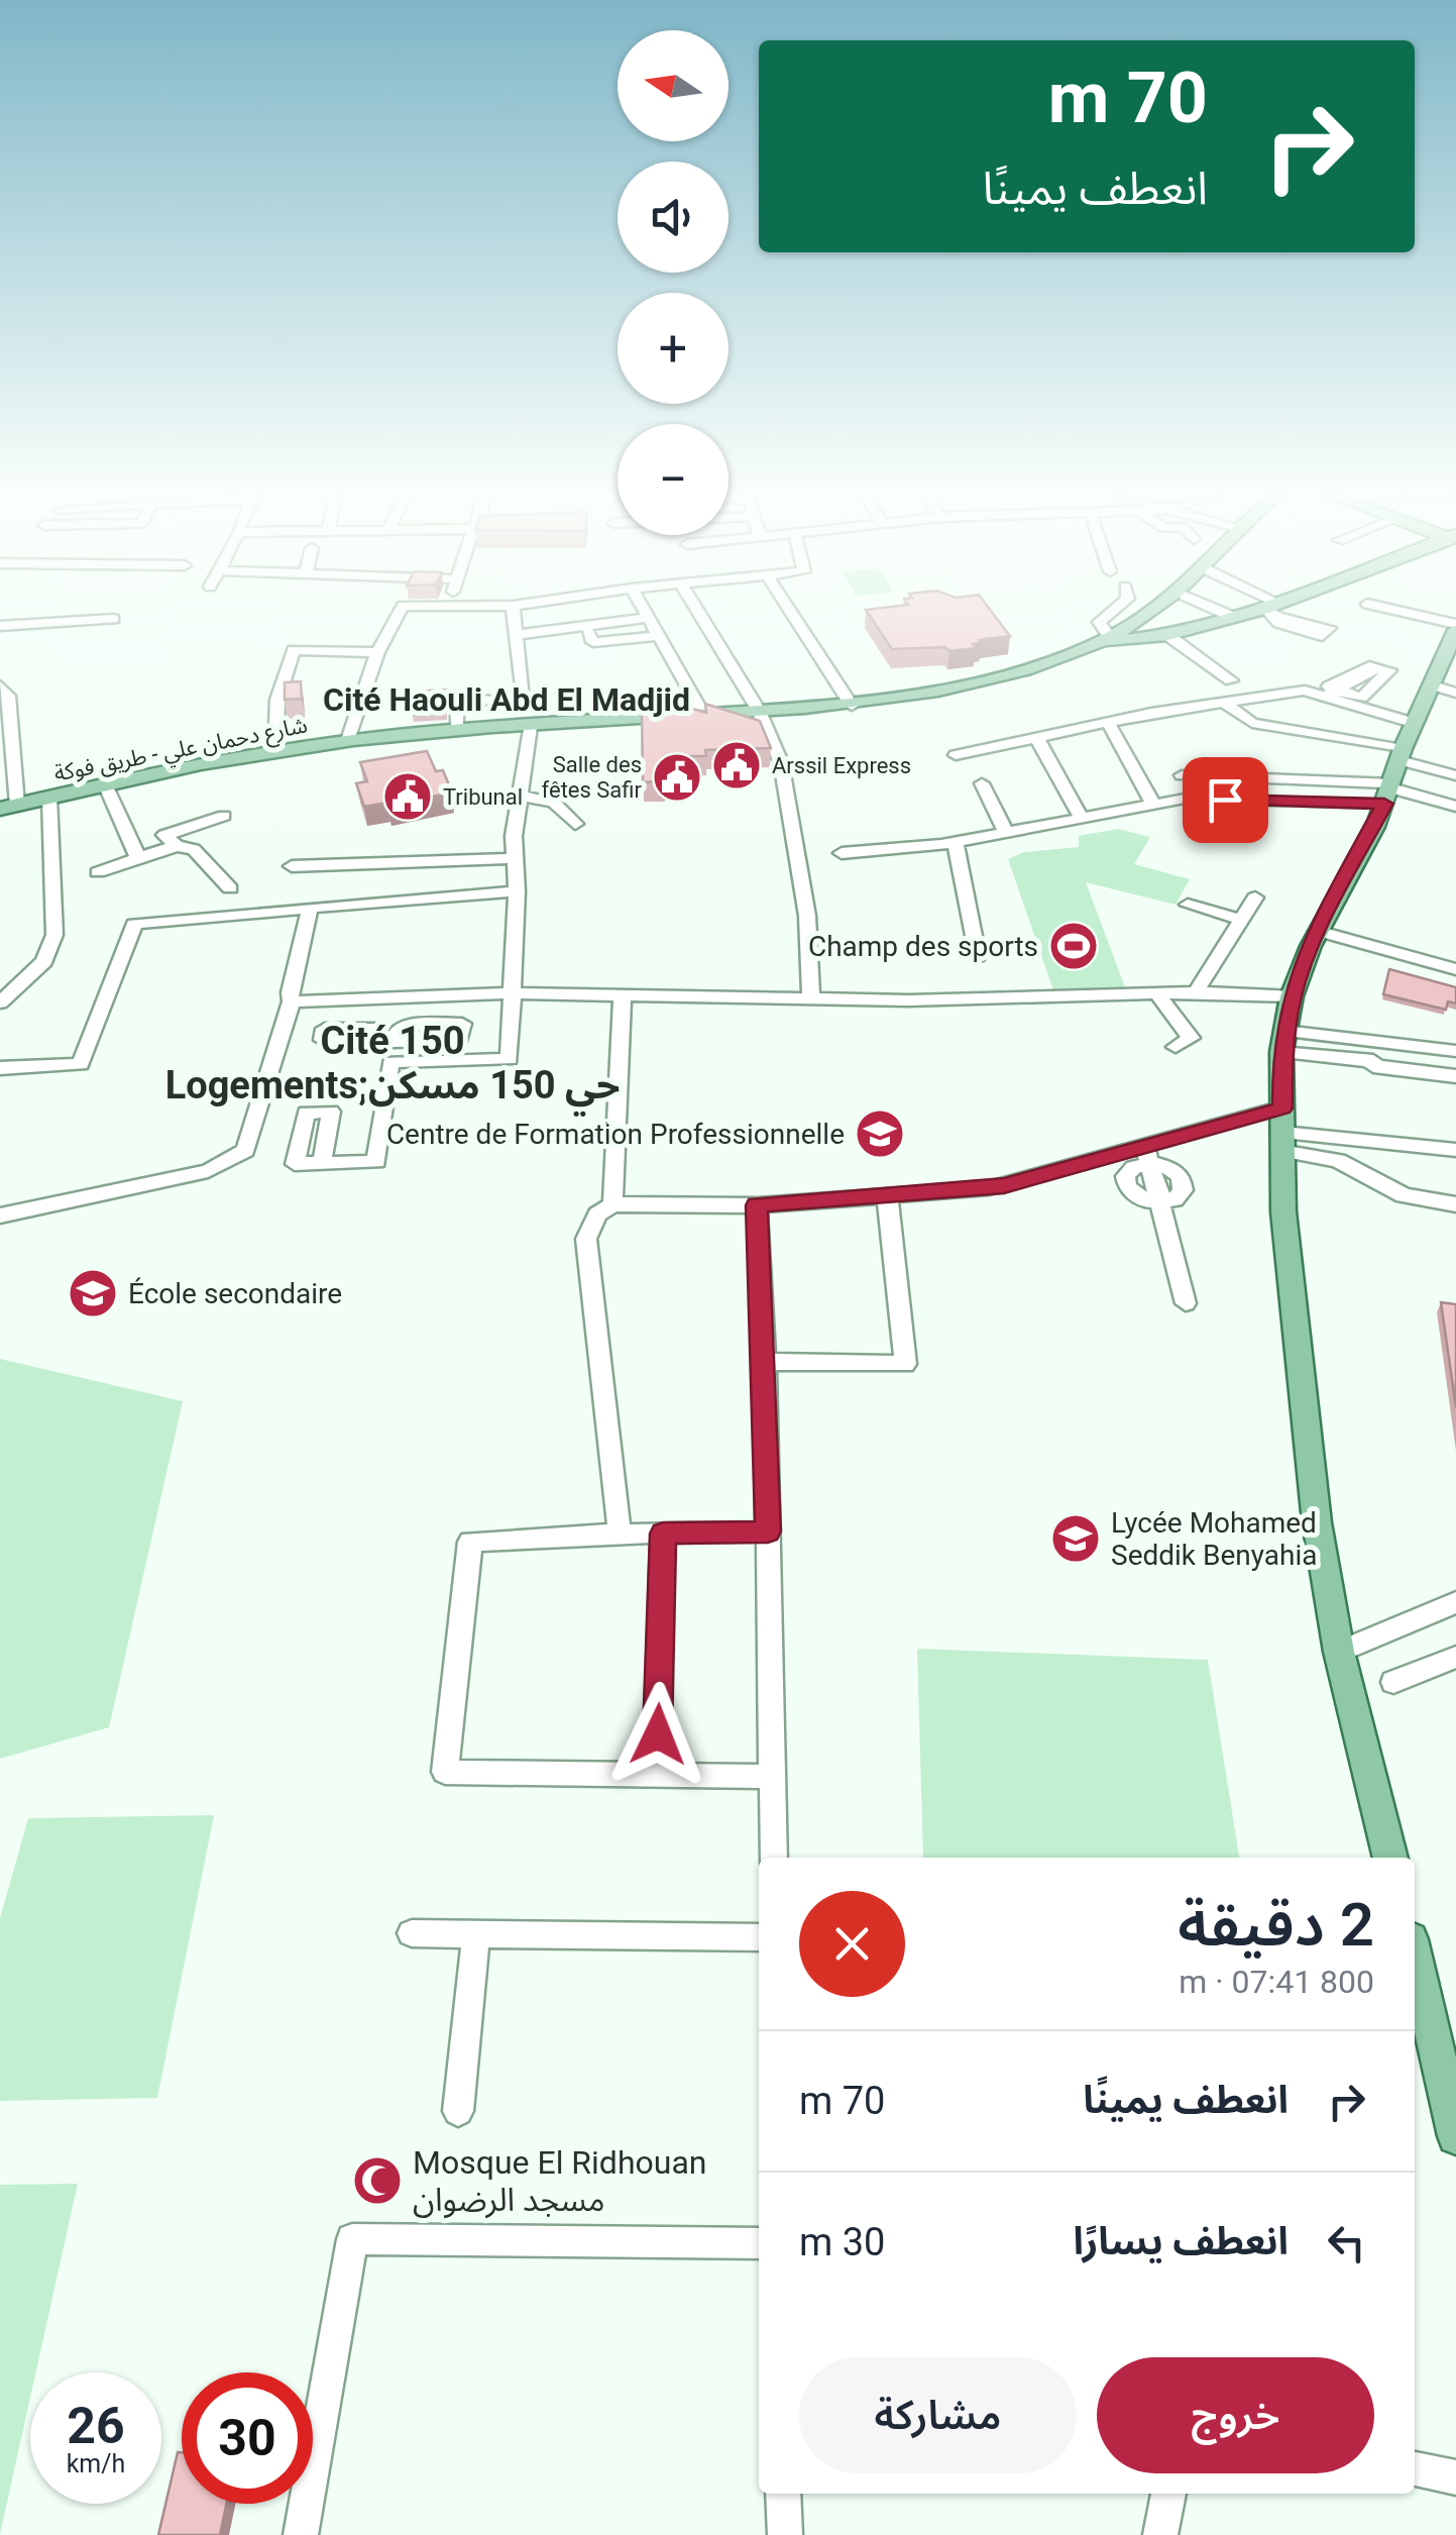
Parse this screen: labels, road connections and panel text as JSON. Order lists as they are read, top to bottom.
{
  "streets": {
    "main road": ["شارع دحمان علي - طريق فوكة"]
  },
  "districts": ["Cité Haouli Abd El Madjid", "Cité 150 Logements;حي 150 مسكن"],
  "places": {
    "public building": ["Arssil Express", "Salle des fêtes Safir", "Tribunal"],
    "sports": ["Champ des sports"],
    "school or university": ["Centre de Formation Professionnelle", "École secondaire", "Lycée Mohamed Seddik Benyahia"],
    "mosque": ["Mosque El Ridhouan مسجد الرضوان"]
  },
  "north": "left",
  "page": {
    "map_buttons": ["+", "−"],
    "turn": ["70 m", "انعطف يمينًا"],
    "heading": ["2 دقيقة", "800 m · 07:41"],
    "list": [
      {
        "name": "انعطف يمينًا",
        "value": "70 m"
      },
      {
        "name": "انعطف يسارًا",
        "value": "30 m"
      }
    ],
    "buttons": ["خروج", "مشاركة"],
    "speed": "26 km/h",
    "limit": "30"
  }
}
